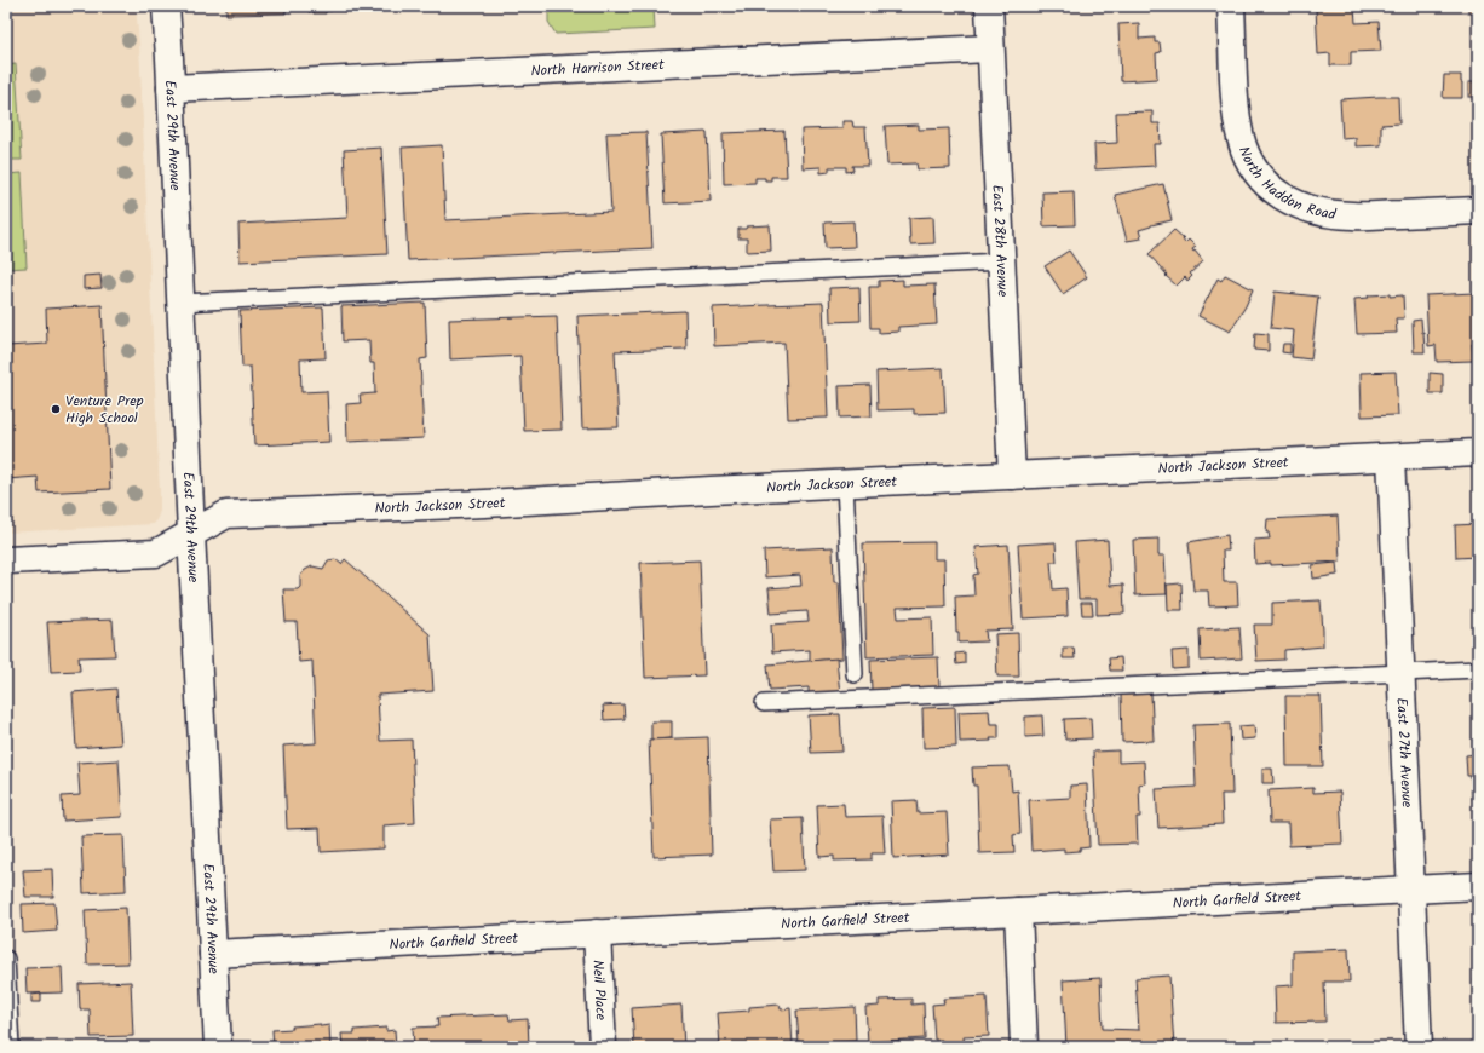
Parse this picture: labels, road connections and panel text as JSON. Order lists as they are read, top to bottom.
{
  "streets": {
    "street": [
      "North Harrison Street",
      "East 29th Avenue",
      "North Haddon Road",
      "East 28th Avenue",
      "North Jackson Street",
      "East 27th Avenue",
      "North Garfield Street",
      "Neil Place"
    ]
  },
  "crossings": [
    ["North Harrison Street", "East 29th Avenue"],
    ["North Harrison Street", "East 28th Avenue"],
    ["East 29th Avenue", "North Jackson Street"],
    ["East 29th Avenue", "North Garfield Street"],
    ["East 28th Avenue", "North Jackson Street"],
    ["North Jackson Street", "East 27th Avenue"],
    ["East 27th Avenue", "North Garfield Street"],
    ["North Garfield Street", "Neil Place"]
  ],
  "places": ["Venture Prep High School"]
}
